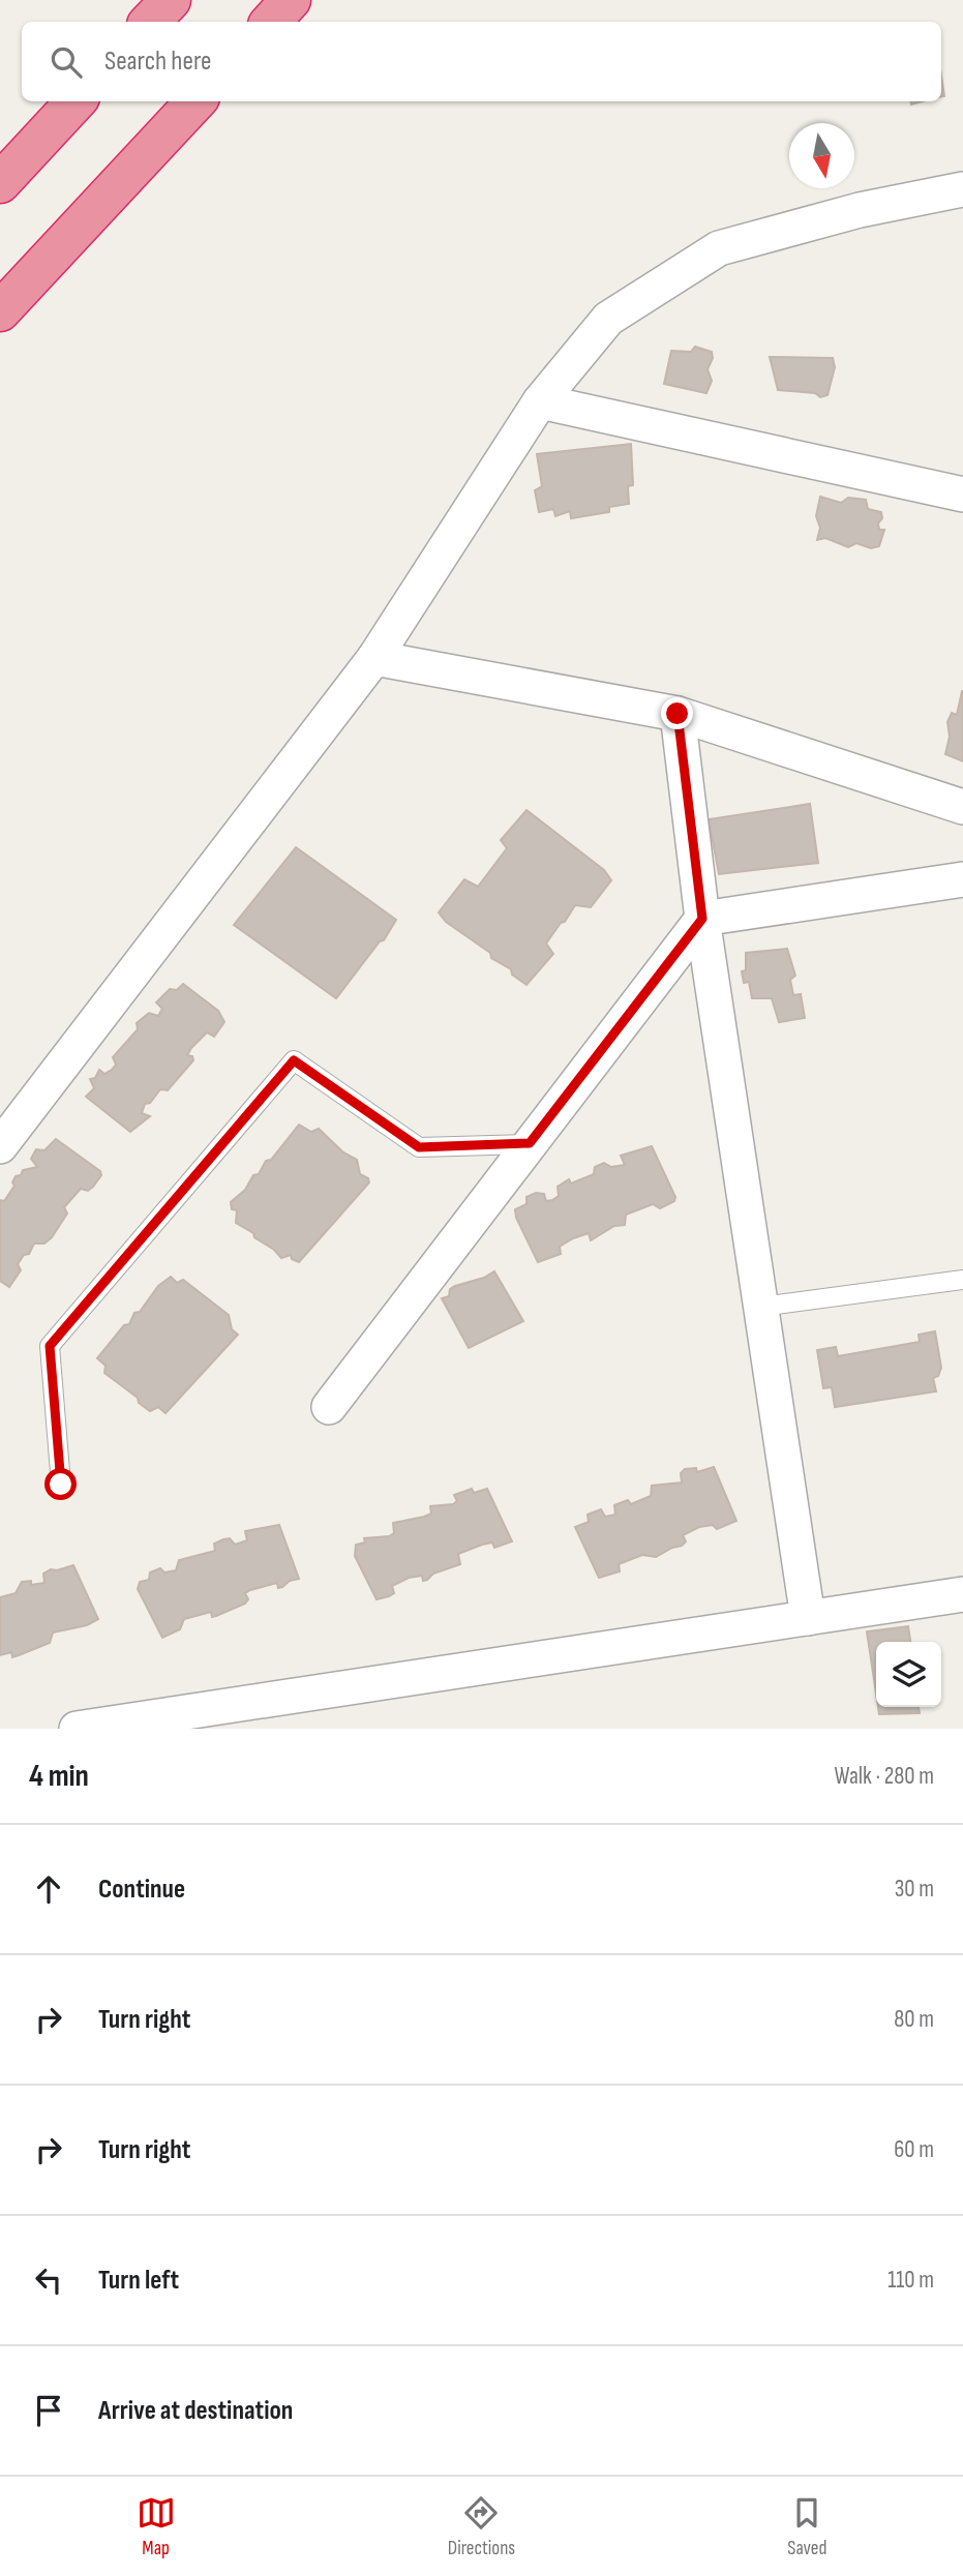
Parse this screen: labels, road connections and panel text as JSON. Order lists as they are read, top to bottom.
{
  "north": "bottom",
  "page": {
    "search": "Search here",
    "heading": ["4 min", "Walk · 280 m"],
    "list": [
      ["Continue", "30 m"],
      ["Turn right", "80 m"],
      ["Turn right", "60 m"],
      ["Turn left", "110 m"],
      "Arrive at destination"
    ],
    "nav": ["Map", "Directions", "Saved"]
  }
}
